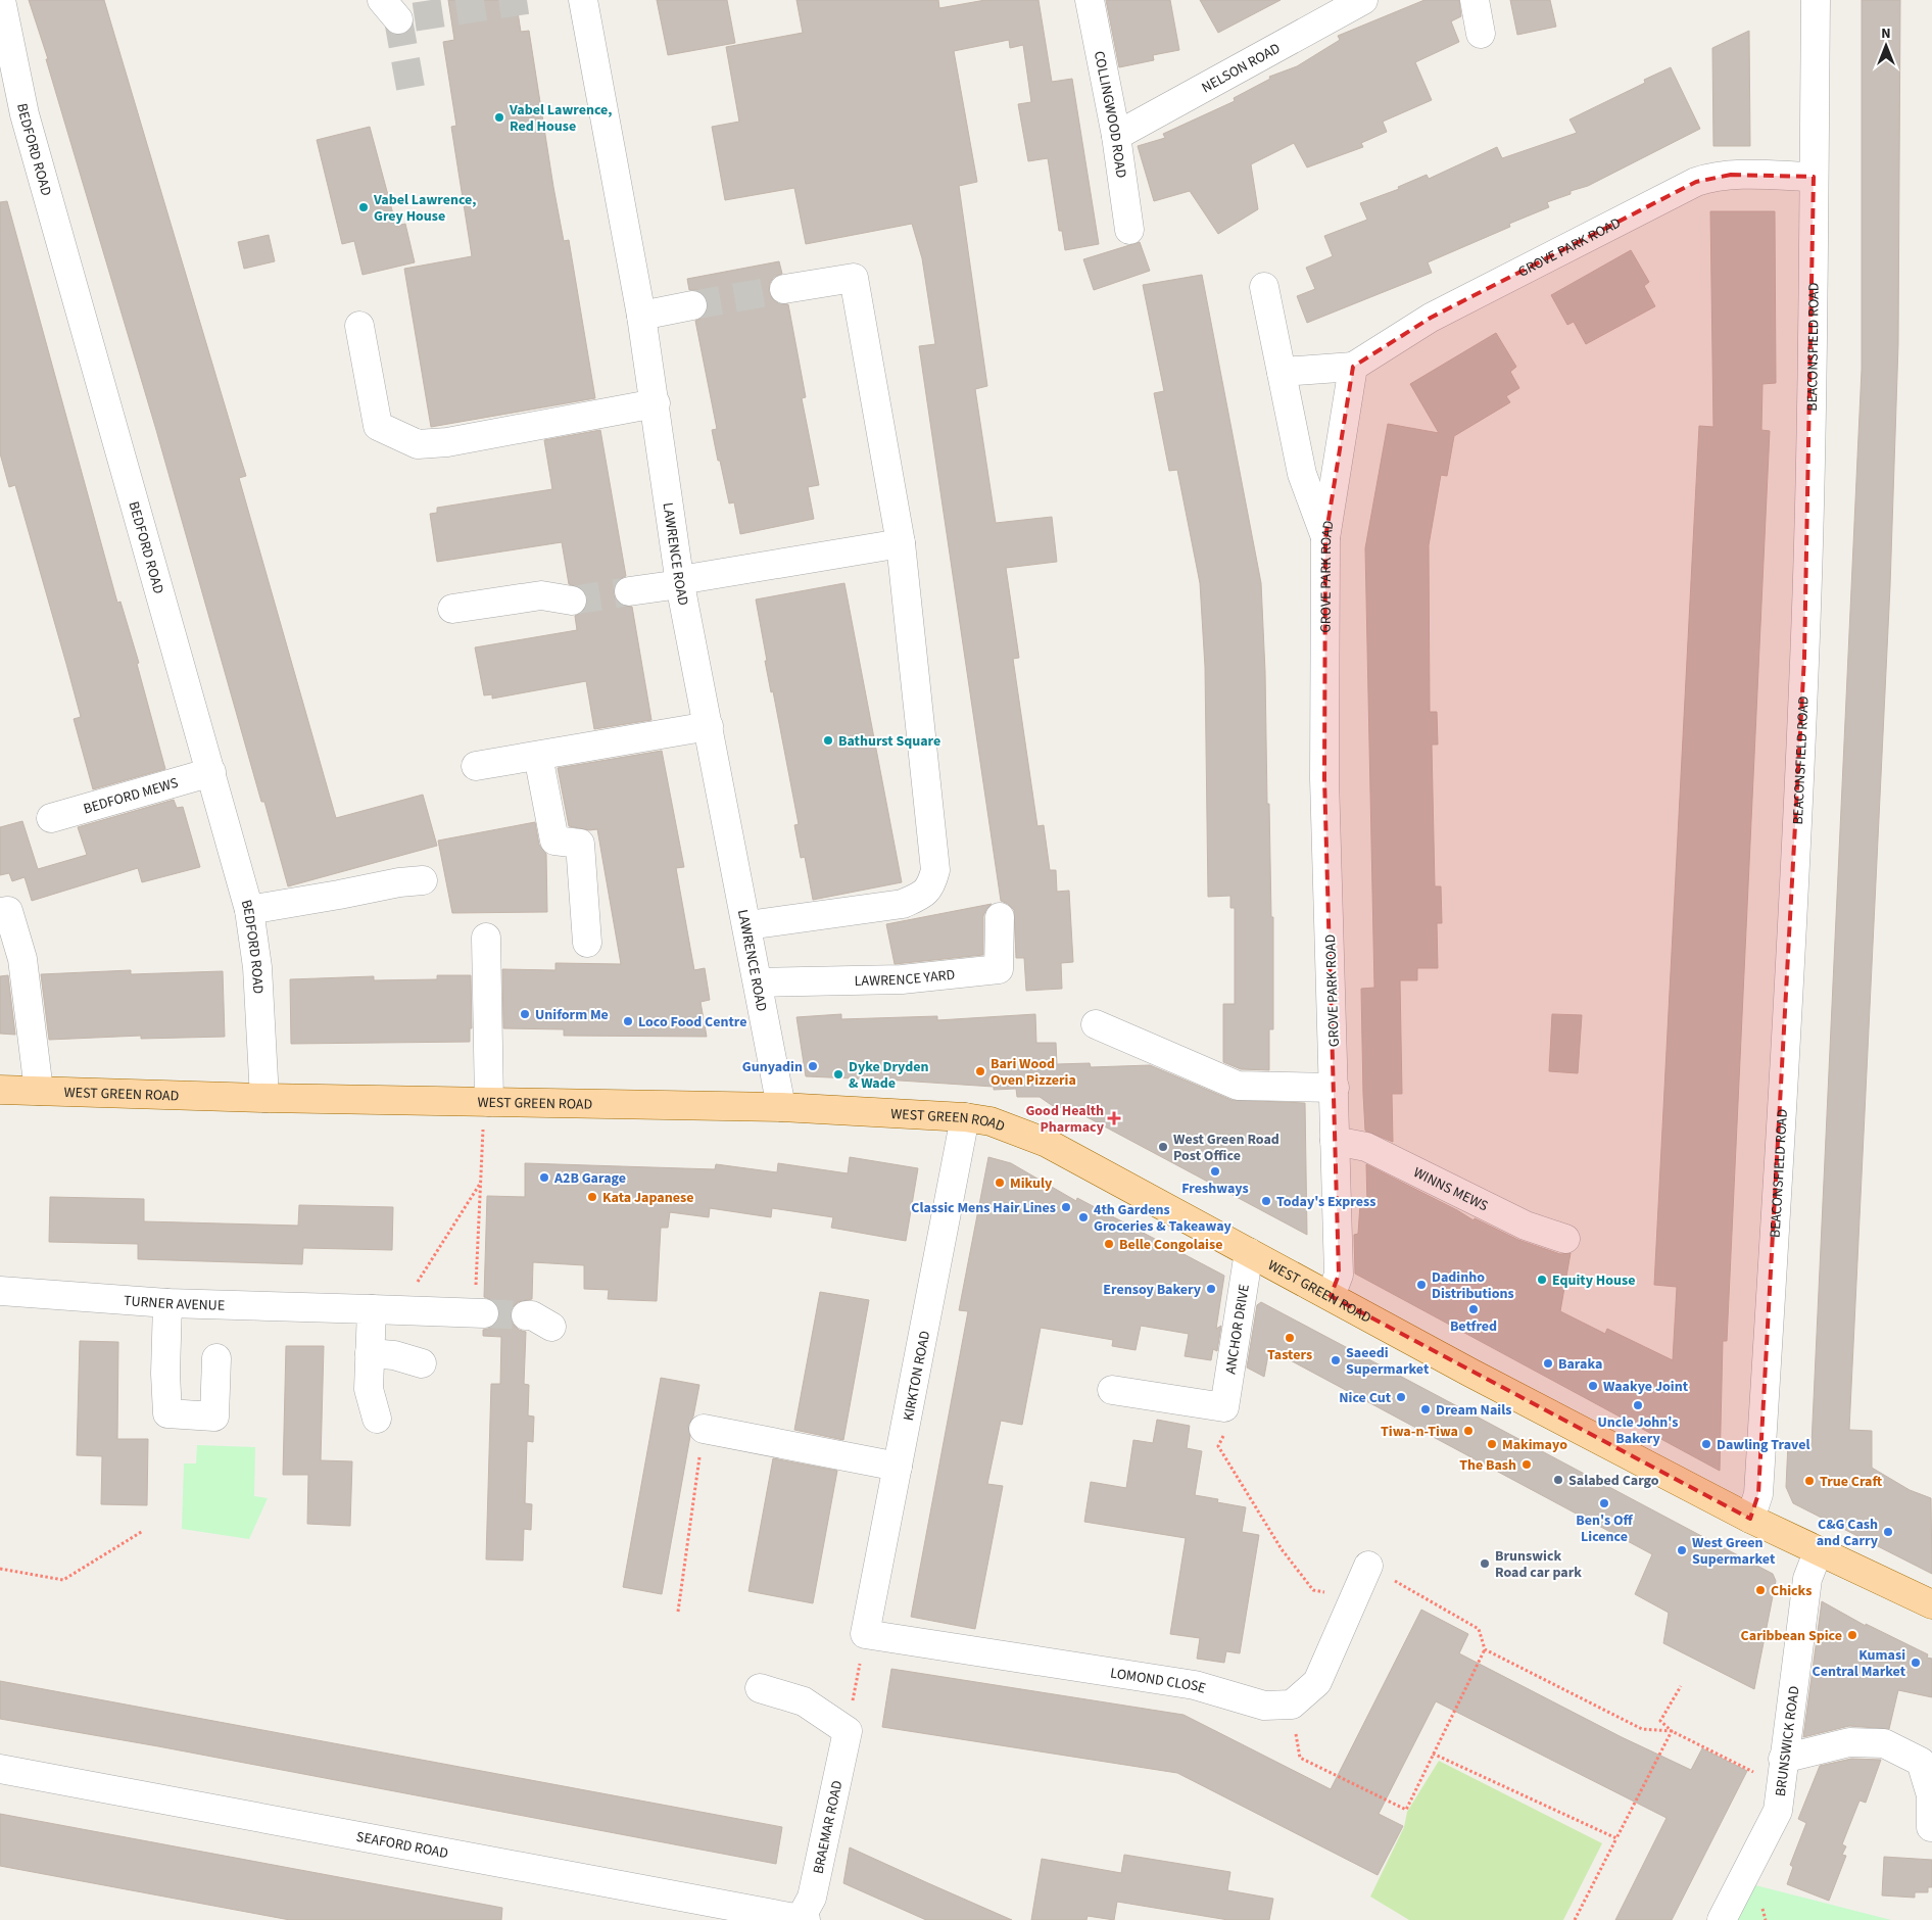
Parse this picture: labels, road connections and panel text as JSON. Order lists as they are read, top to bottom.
{
  "streets": {
    "main road": ["WEST GREEN ROAD"],
    "street": [
      "NELSON ROAD",
      "COLLINGWOOD ROAD",
      "BEDFORD ROAD",
      "GROVE PARK ROAD",
      "BEACONSFIELD ROAD",
      "LAWRENCE ROAD",
      "BEDFORD MEWS",
      "LAWRENCE YARD",
      "WINNS MEWS",
      "TURNER AVENUE",
      "ANCHOR DRIVE",
      "KIRKTON ROAD",
      "LOMOND CLOSE",
      "BRUNSWICK ROAD",
      "BRAEMAR ROAD",
      "SEAFORD ROAD"
    ]
  },
  "crossings": [
    ["NELSON ROAD", "COLLINGWOOD ROAD"],
    ["BEDFORD ROAD", "BEDFORD MEWS"],
    ["BEDFORD ROAD", "WEST GREEN ROAD"],
    ["GROVE PARK ROAD", "BEACONSFIELD ROAD"],
    ["GROVE PARK ROAD", "WEST GREEN ROAD"],
    ["GROVE PARK ROAD", "WINNS MEWS"],
    ["BEACONSFIELD ROAD", "WEST GREEN ROAD"],
    ["LAWRENCE ROAD", "LAWRENCE YARD"],
    ["LAWRENCE ROAD", "WEST GREEN ROAD"],
    ["WEST GREEN ROAD", "ANCHOR DRIVE"],
    ["WEST GREEN ROAD", "KIRKTON ROAD"],
    ["WEST GREEN ROAD", "BRUNSWICK ROAD"],
    ["KIRKTON ROAD", "LOMOND CLOSE"],
    ["BRAEMAR ROAD", "SEAFORD ROAD"]
  ],
  "places": {
    "other": [
      "Vabel Lawrence, Red House",
      "Vabel Lawrence, Grey House",
      "Bathurst Square",
      "Uniform Me",
      "Loco Food Centre",
      "Gunyadin",
      "Bari Wood Oven Pizzeria",
      "Dyke Dryden & Wade",
      "West Green Road Post Office",
      "Freshways",
      "A2B Garage",
      "Mikuly",
      "Kata Japanese",
      "Today's Express",
      "Classic Mens Hair Lines",
      "4th Gardens Groceries & Takeaway",
      "Belle Congolaise",
      "Equity House",
      "Dadinho Distributions",
      "Erensoy Bakery",
      "Betfred",
      "Tasters",
      "Saeedi Supermarket",
      "Baraka",
      "Waakye Joint",
      "Nice Cut",
      "Uncle John's Bakery",
      "Dream Nails",
      "Tiwa-n-Tiwa",
      "Makimayo",
      "Dawling Travel",
      "The Bash",
      "Salabed Cargo",
      "True Craft",
      "Ben's Off Licence",
      "C&G Cash and Carry",
      "West Green Supermarket",
      "Brunswick Road car park",
      "Chicks",
      "Caribbean Spice",
      "Kumasi Central Market"
    ],
    "health": ["Good Health Pharmacy"]
  },
  "north": "top"
}
